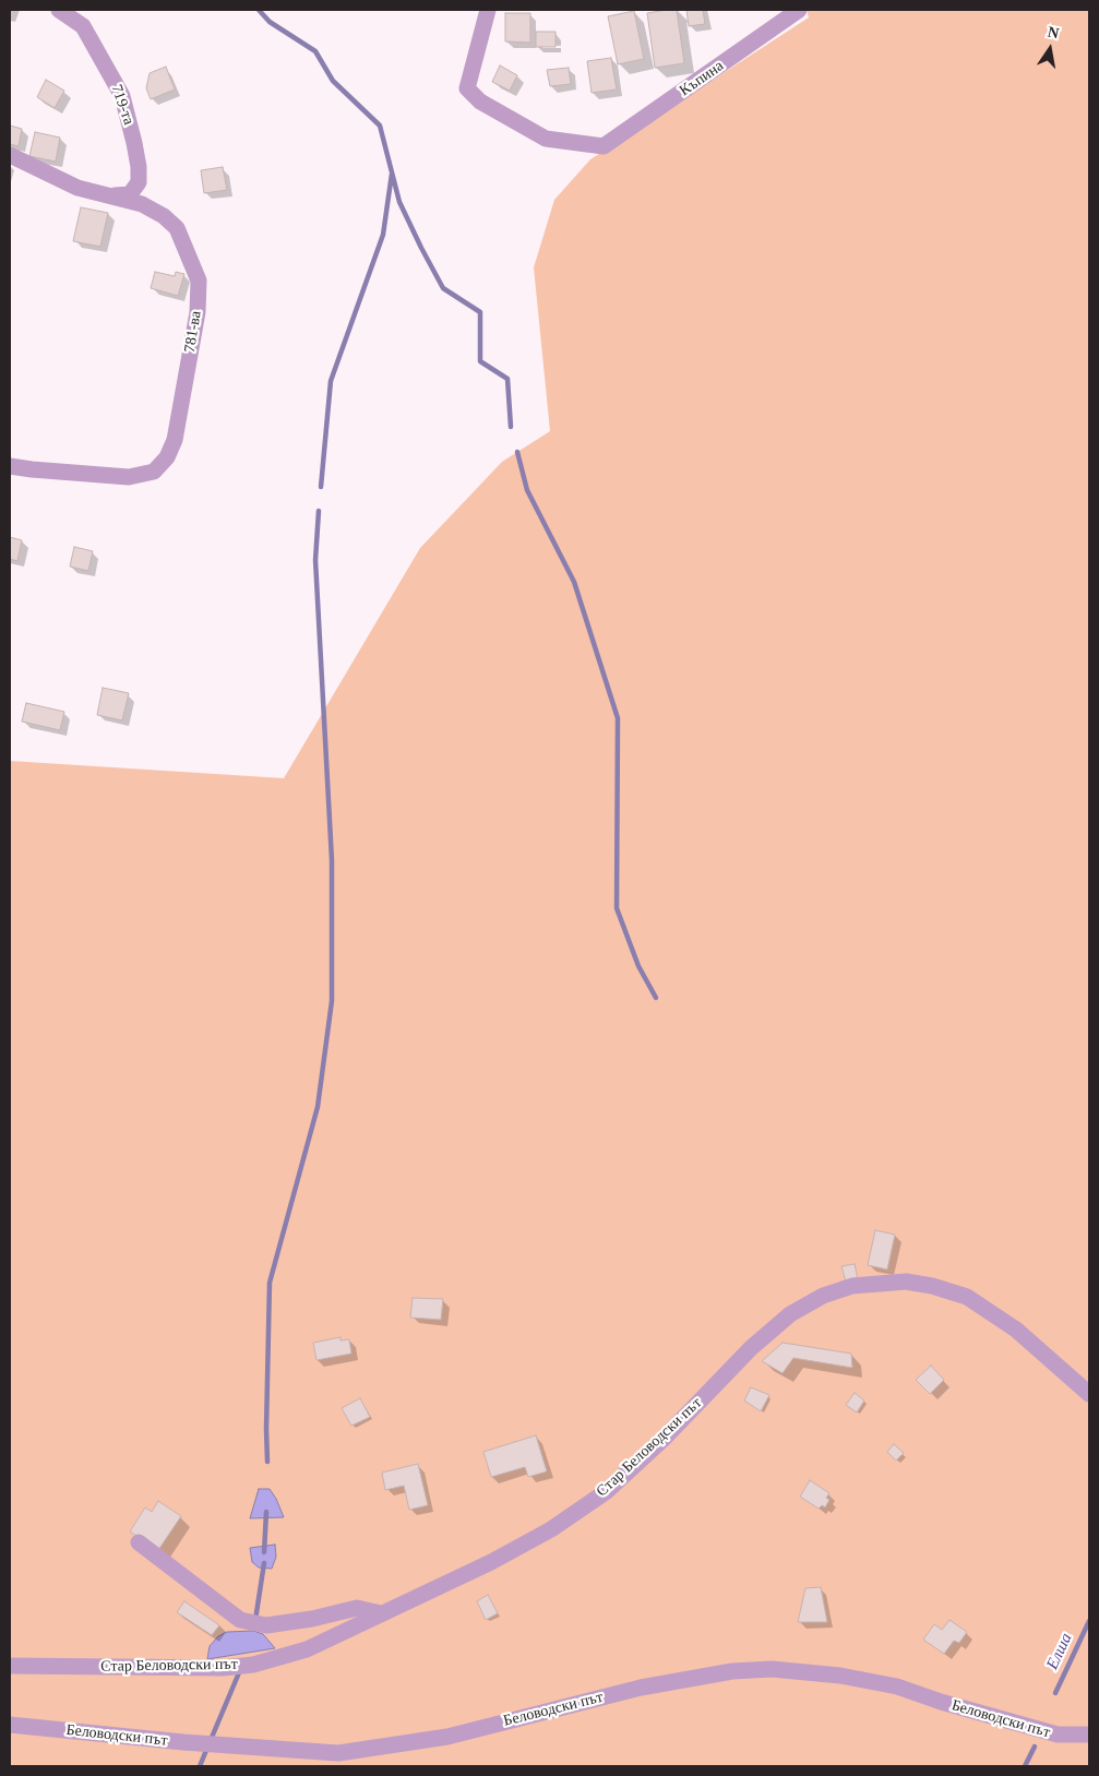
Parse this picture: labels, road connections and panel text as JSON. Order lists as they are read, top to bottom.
{
  "streets": {
    "street": [
      "Къпина",
      "719-та",
      "781-ва",
      "Стар Беловодски път",
      "Беловодски път"
    ]
  },
  "crossings": [
    ["719-та", "781-ва"]
  ],
  "water": ["Елша"],
  "north": "top"
}
